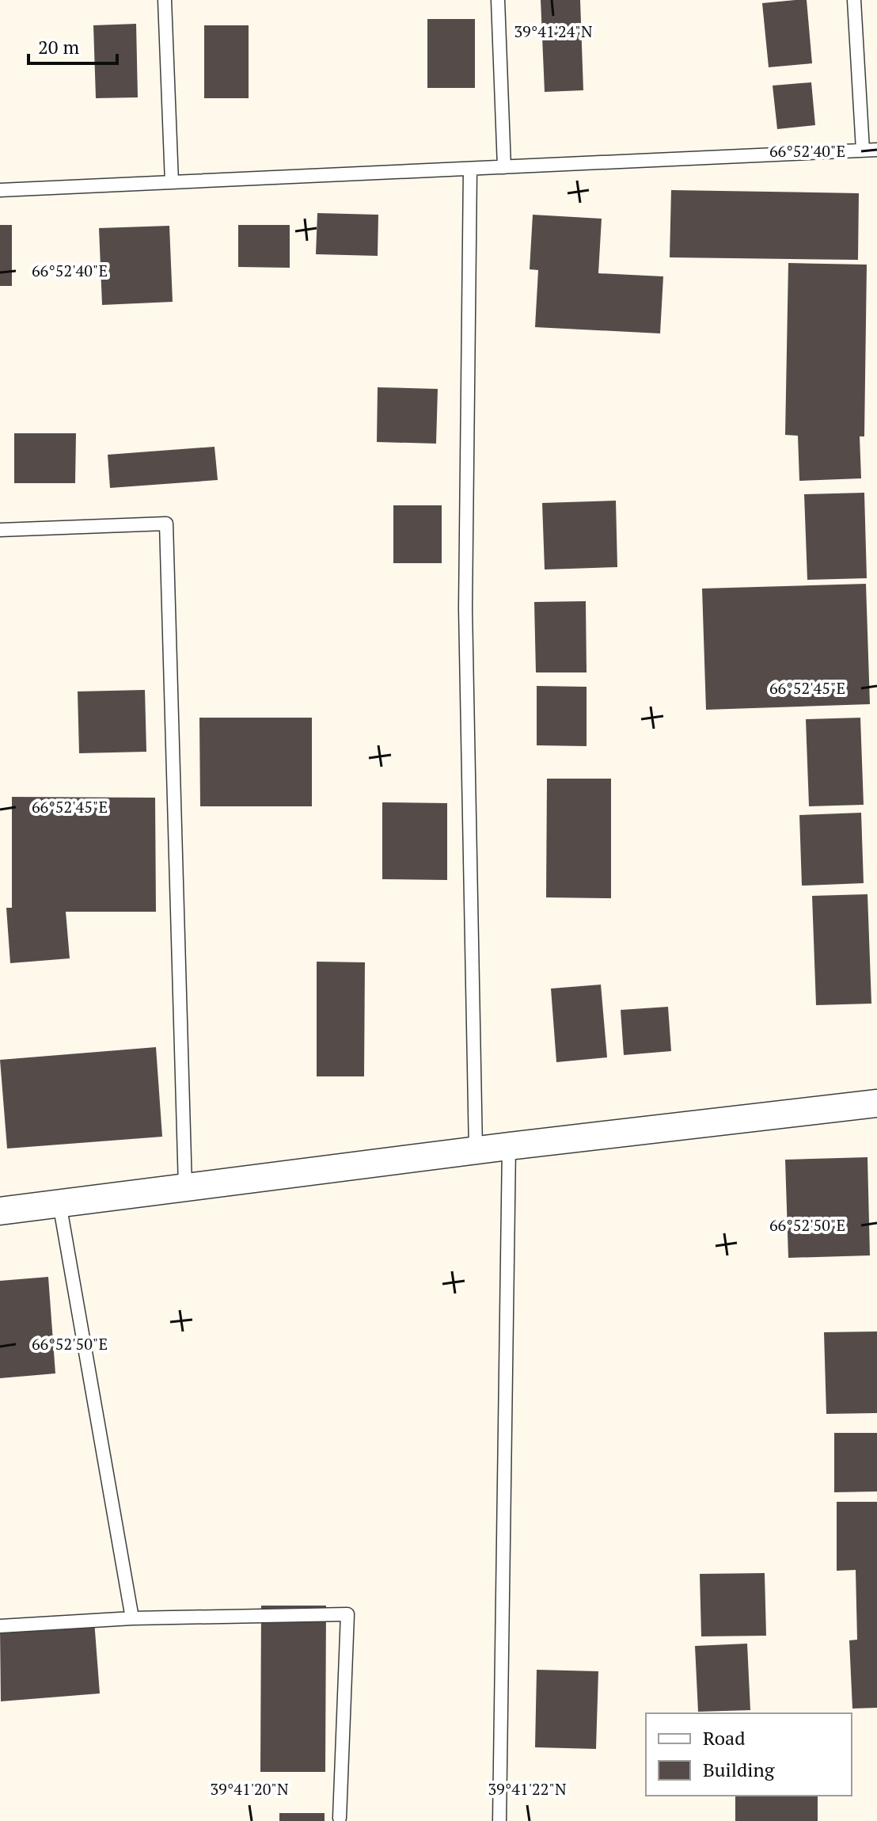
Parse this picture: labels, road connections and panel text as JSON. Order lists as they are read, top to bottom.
{
  "legend": ["Road", "Building"],
  "scale_bar": "20 m",
  "coordinates": [
    "39°41'24\"N",
    "66°52'40\"E",
    "66°52'45\"E",
    "66°52'50\"E",
    "39°41'20\"N",
    "39°41'22\"N"
  ]
}
